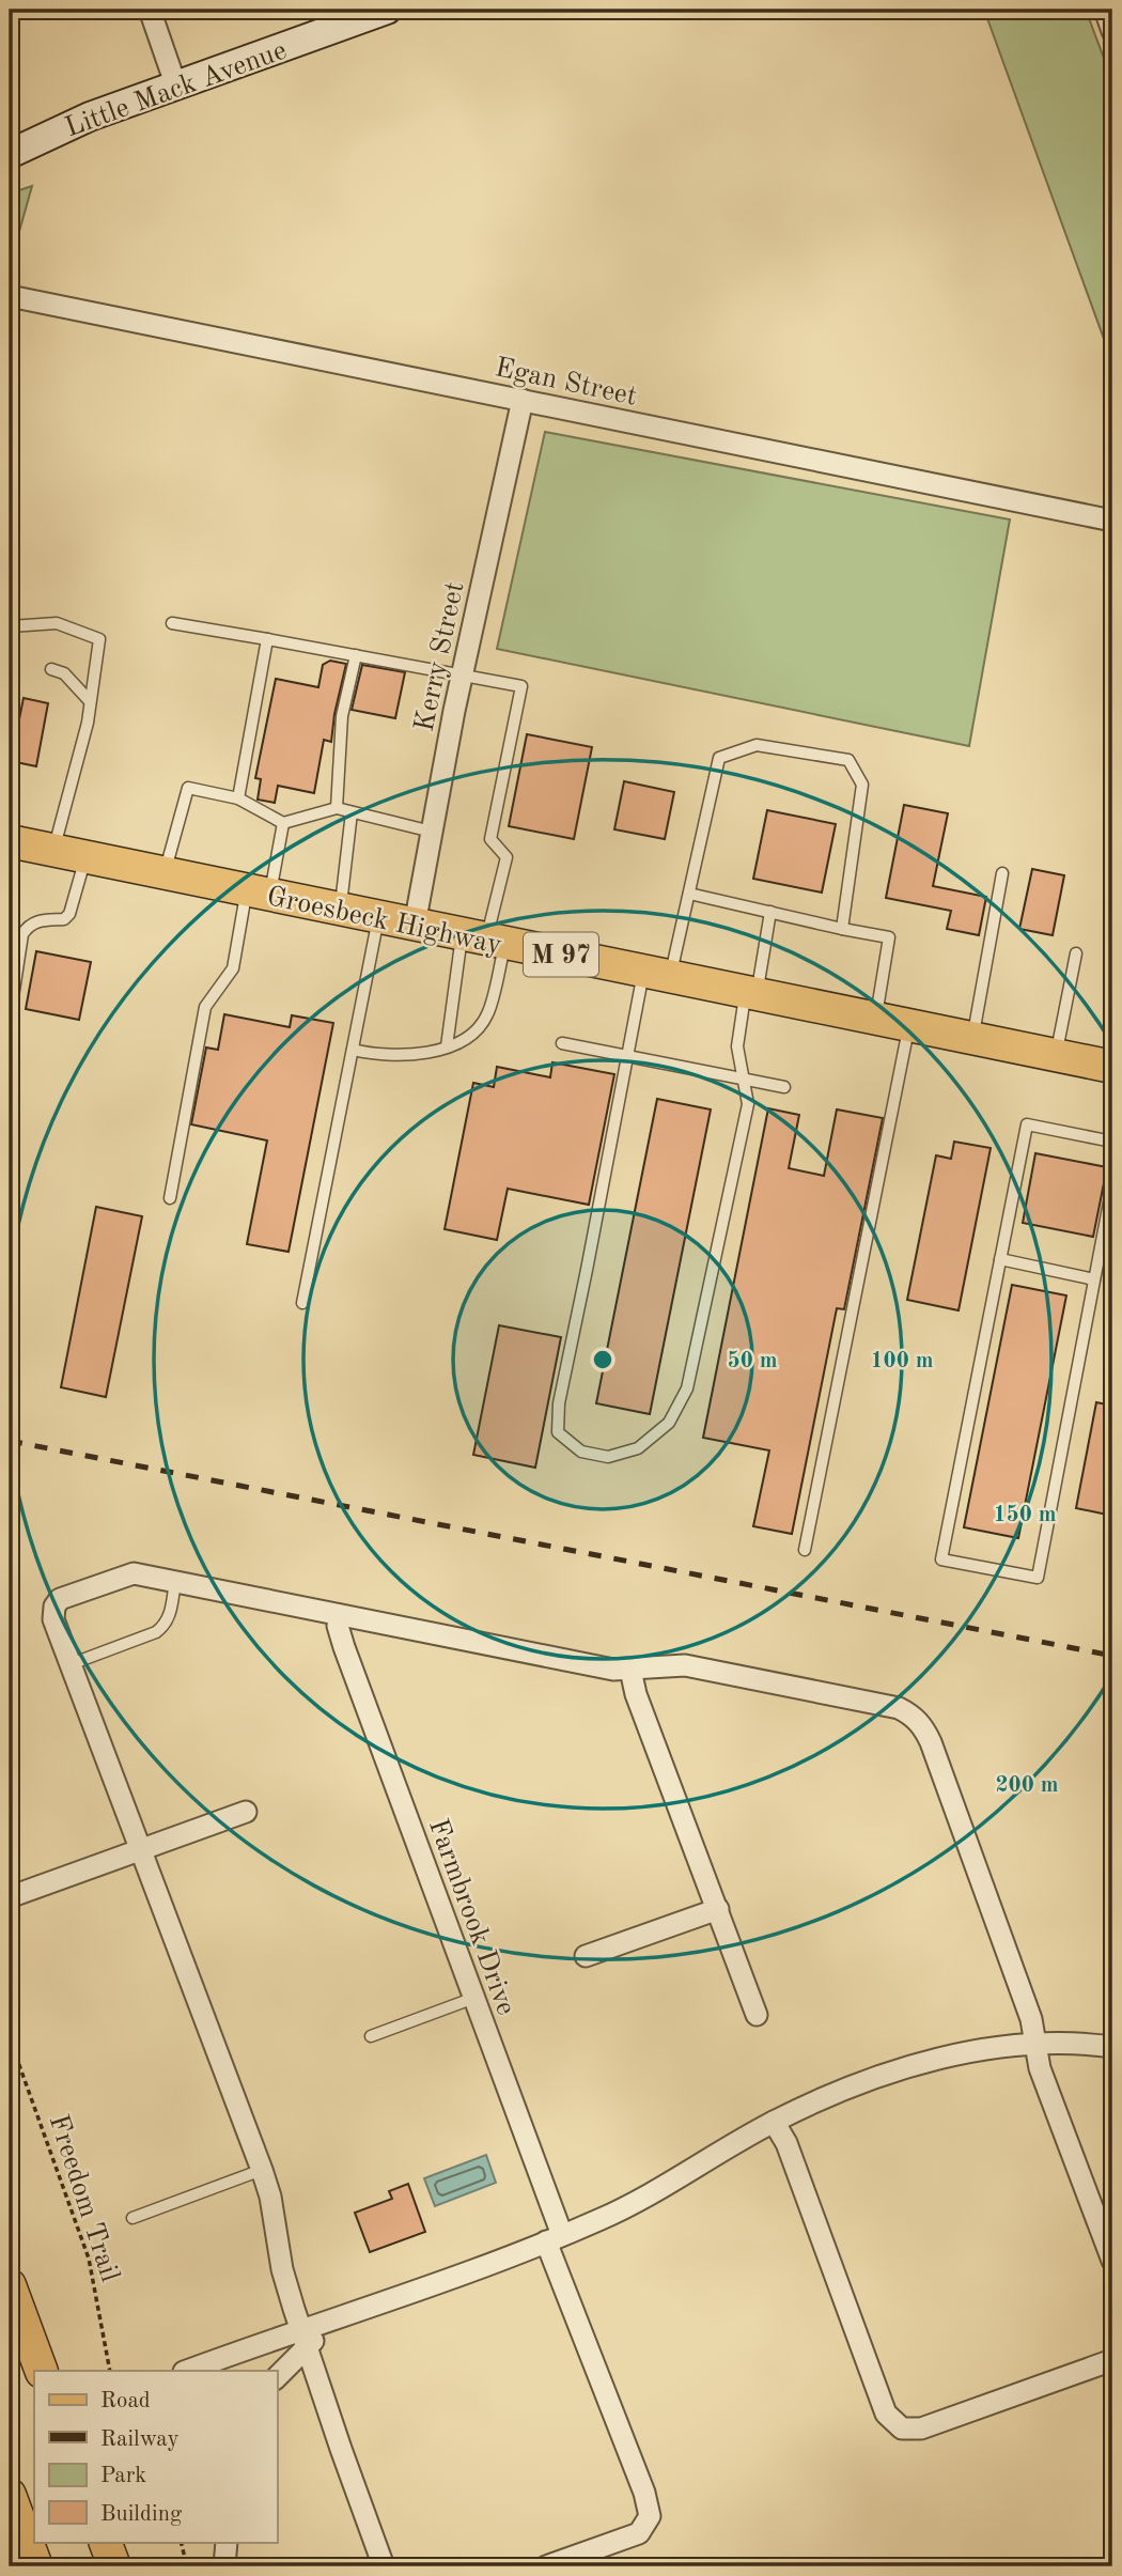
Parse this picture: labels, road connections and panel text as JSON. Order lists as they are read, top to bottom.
{
  "streets": {
    "main road": ["Groesbeck Highway", "M 97"],
    "street": [
      "Little Mack Avenue",
      "Egan Street",
      "Kerry Street",
      "Farmbrook Drive"
    ],
    "path": ["Freedom Trail"]
  },
  "crossings": [
    ["Egan Street", "Kerry Street"],
    ["Kerry Street", "Groesbeck Highway"]
  ],
  "legend": [
    "Road",
    "Railway",
    "Park",
    "Building"
  ],
  "rings": [
    "50 m",
    "100 m",
    "150 m",
    "200 m"
  ]
}
